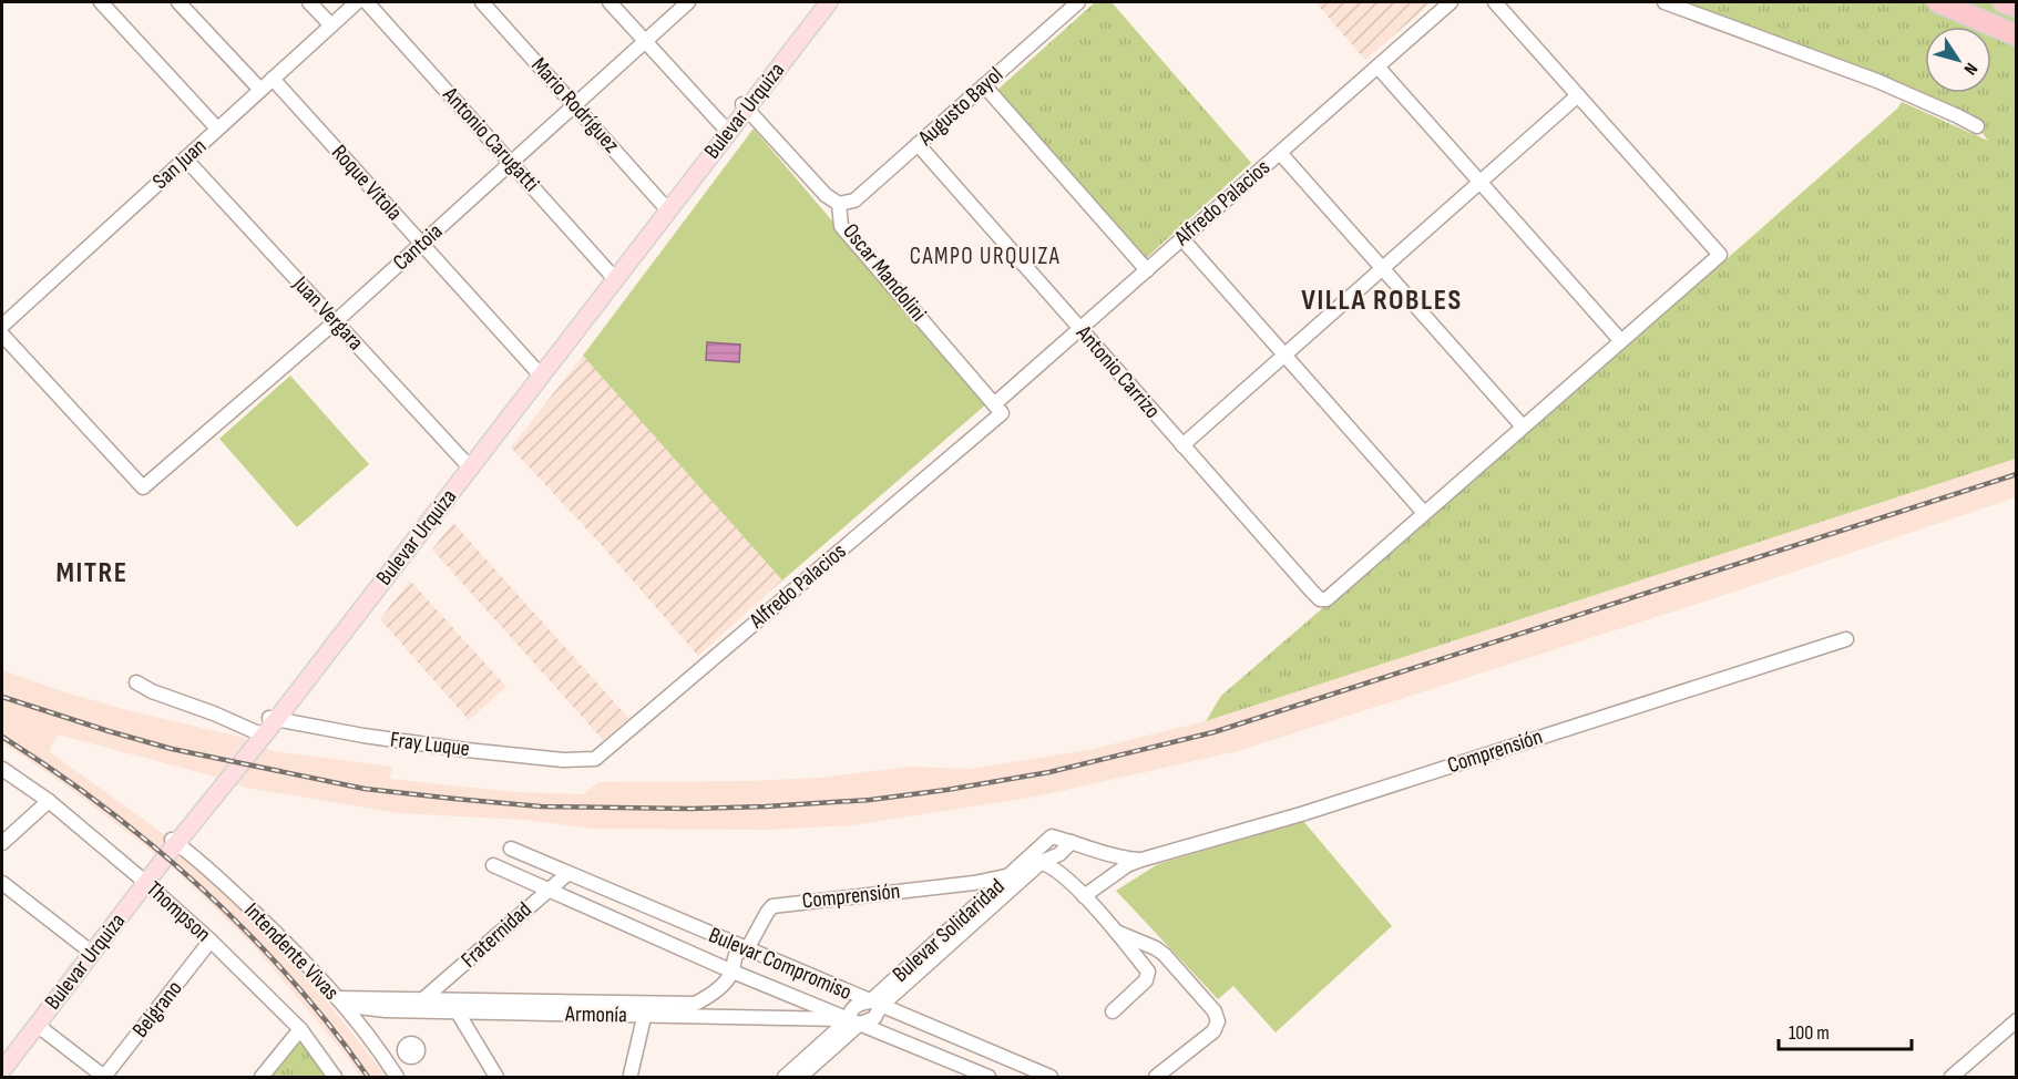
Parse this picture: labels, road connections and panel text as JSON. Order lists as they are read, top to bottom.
{
  "streets": {
    "main road": ["Bulevar Urquiza"],
    "street": [
      "Mario Rodríguez",
      "Augusto Bayol",
      "Antonio Carugatti",
      "San Juan",
      "Roque Vitola",
      "Alfredo Palacios",
      "Cantoia",
      "Oscar Mandolini",
      "Juan Vergara",
      "Antonio Carrizo",
      "Fray Luque",
      "Comprensión",
      "Thompson",
      "Bulevar Solidaridad",
      "Fraternidad",
      "Intendente Vivas",
      "Bulevar Compromiso",
      "Belgrano",
      "Armonía"
    ]
  },
  "crossings": [
    ["Mario Rodríguez", "Bulevar Urquiza"],
    ["Mario Rodríguez", "Cantoia"],
    ["Augusto Bayol", "Oscar Mandolini"],
    ["Augusto Bayol", "Antonio Carrizo"],
    ["Bulevar Urquiza", "Antonio Carugatti"],
    ["Bulevar Urquiza", "Roque Vitola"],
    ["Bulevar Urquiza", "Oscar Mandolini"],
    ["Bulevar Urquiza", "Juan Vergara"],
    ["Bulevar Urquiza", "Fray Luque"],
    ["Bulevar Urquiza", "Thompson"],
    ["Bulevar Urquiza", "Intendente Vivas"],
    ["Antonio Carugatti", "Cantoia"],
    ["San Juan", "Roque Vitola"],
    ["San Juan", "Juan Vergara"],
    ["Roque Vitola", "Cantoia"],
    ["Alfredo Palacios", "Oscar Mandolini"],
    ["Alfredo Palacios", "Antonio Carrizo"],
    ["Alfredo Palacios", "Fray Luque"],
    ["Cantoia", "Juan Vergara"],
    ["Comprensión", "Bulevar Solidaridad"],
    ["Comprensión", "Bulevar Compromiso"],
    ["Comprensión", "Armonía"],
    ["Thompson", "Belgrano"],
    ["Bulevar Solidaridad", "Bulevar Compromiso"],
    ["Bulevar Solidaridad", "Armonía"],
    ["Fraternidad", "Bulevar Compromiso"],
    ["Fraternidad", "Armonía"],
    ["Intendente Vivas", "Armonía"],
    ["Bulevar Compromiso", "Armonía"]
  ],
  "districts": ["CAMPO URQUIZA", "VILLA ROBLES", "MITRE"],
  "scale_bar": "100 m",
  "north": "bottom right"
}
